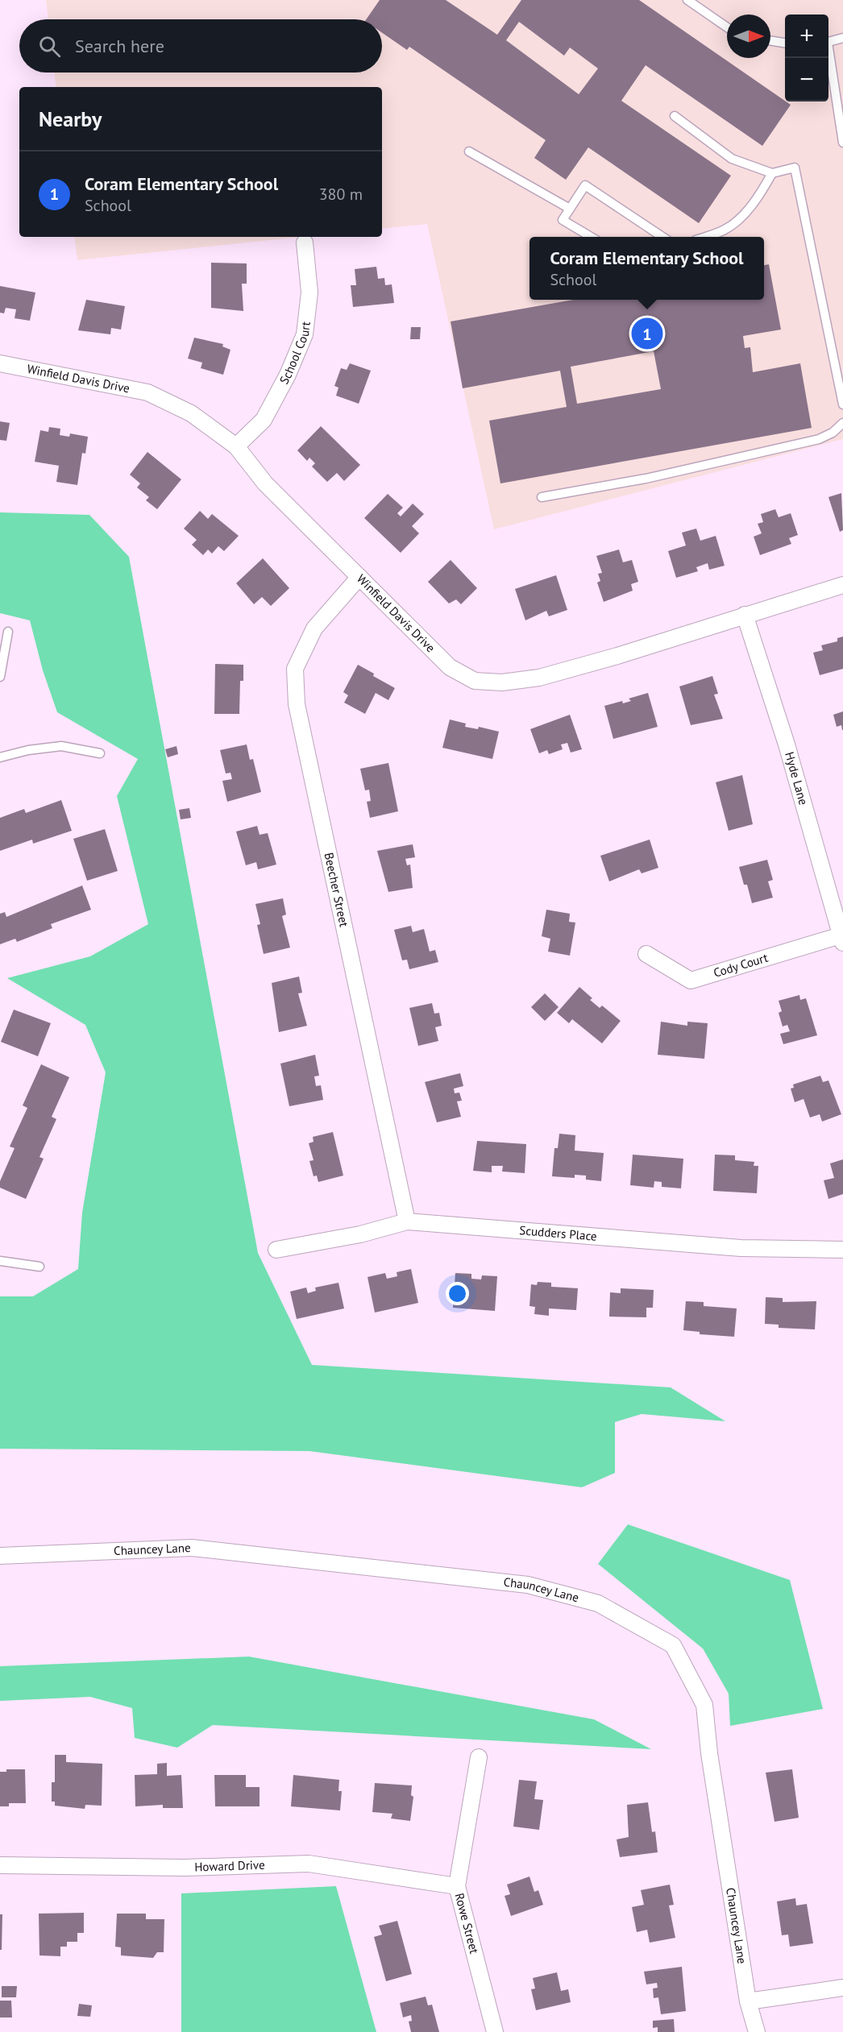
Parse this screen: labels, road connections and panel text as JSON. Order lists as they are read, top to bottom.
{
  "streets": {
    "street": [
      "School Court",
      "Winfield Davis Drive",
      "Hyde Lane",
      "Beecher Street",
      "Cody Court",
      "Scudders Place",
      "Chauncey Lane",
      "Howard Drive",
      "Rowe Street"
    ]
  },
  "crossings": [
    ["School Court", "Winfield Davis Drive"],
    ["Winfield Davis Drive", "Hyde Lane"],
    ["Winfield Davis Drive", "Beecher Street"],
    ["Hyde Lane", "Cody Court"],
    ["Beecher Street", "Scudders Place"],
    ["Howard Drive", "Rowe Street"]
  ],
  "north": "right",
  "page": {
    "map_buttons": ["+", "−"],
    "search": "Search here",
    "heading": "Nearby",
    "list": [
      {
        "mark": "1",
        "name": "Coram Elementary School",
        "note": "School",
        "value": "380 m"
      }
    ],
    "popup": ["Coram Elementary School", "School"],
    "pins": "1"
  }
}
